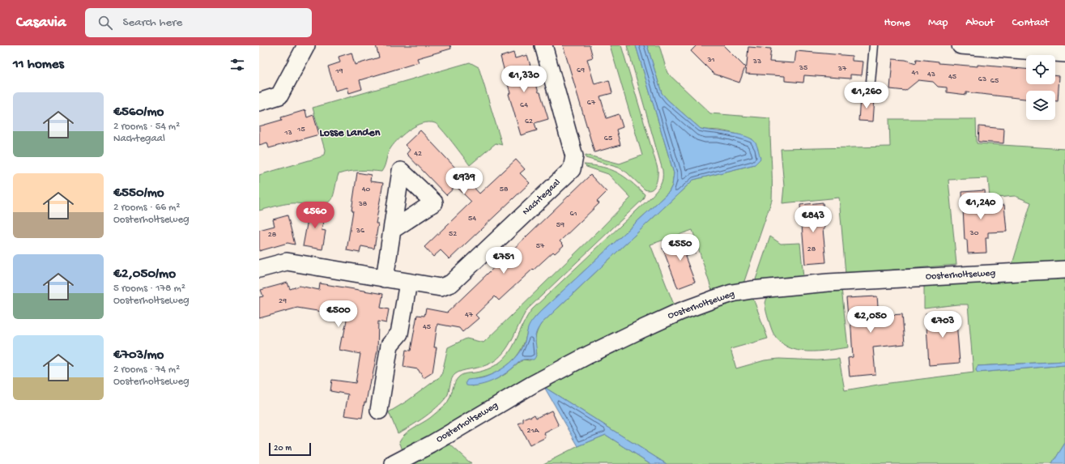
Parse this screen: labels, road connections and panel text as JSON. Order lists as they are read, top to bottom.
{
  "streets": {
    "street": ["Nachtegaal", "Oosterholtseweg"]
  },
  "districts": ["Losse Landen"],
  "house_numbers": [
    "31",
    "33",
    "35",
    "37",
    "69",
    "19",
    "41",
    "43",
    "45",
    "63",
    "65",
    "67",
    "64",
    "62",
    "15",
    "13",
    "65",
    "42",
    "40",
    "58",
    "38",
    "61",
    "54",
    "59",
    "36",
    "30",
    "52",
    "28",
    "57",
    "28",
    "29",
    "47",
    "45",
    "21A"
  ],
  "scale_bar": "20 m",
  "page": {
    "header": "Casavia",
    "search": "Search here",
    "nav": [
      "Home",
      "Map",
      "About",
      "Contact"
    ],
    "heading": "11 homes",
    "price": [
      "€1,330",
      "€1,260",
      "€939",
      "€1,240",
      "€560",
      "€843",
      "€550",
      "€751",
      "€500",
      "€2,050",
      "€703"
    ],
    "list": [
      {
        "name": "€560/mo",
        "note": "2 rooms · 54 m² · Nachtegaal"
      },
      {
        "name": "€550/mo",
        "note": "2 rooms · 66 m² · Oosterholtseweg"
      },
      {
        "name": "€2,050/mo",
        "note": "5 rooms · 178 m² · Oosterholtseweg"
      },
      {
        "name": "€703/mo",
        "note": "2 rooms · 74 m² · Oosterholtseweg"
      }
    ],
    "scale": "20 m"
  }
}
